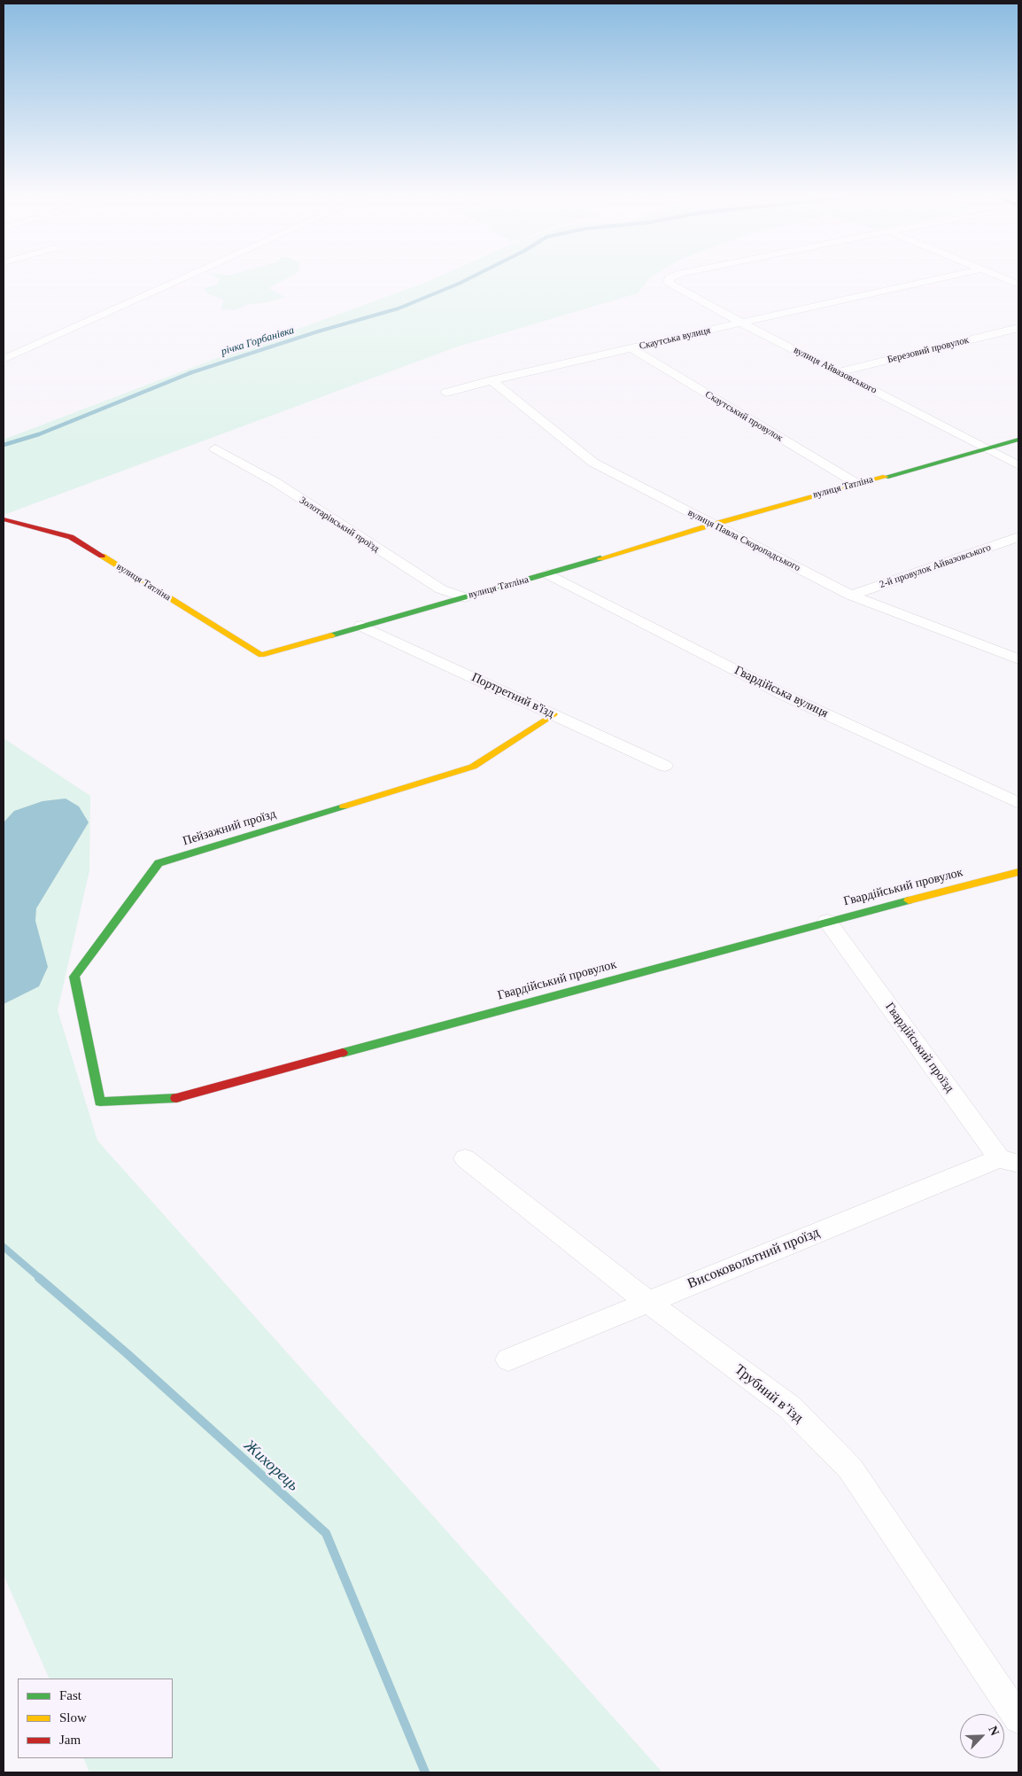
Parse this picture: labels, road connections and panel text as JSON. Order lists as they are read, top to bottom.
{
  "streets": {
    "street": [
      "Скаутська вулиця",
      "Березовий провулок",
      "вулиця Айвазовського",
      "Скаутський провулок",
      "вулиця Татліна",
      "Золотарівський проїзд",
      "вулиця Павла Скоропадського",
      "2-й провулок Айвазовського",
      "Гвардійська вулиця",
      "Портретний в'їзд",
      "Пейзажний проїзд",
      "Гвардійський провулок",
      "Гвардійський проїзд",
      "Високовольтний проїзд",
      "Трубний в’їзд"
    ]
  },
  "crossings": [
    ["Скаутська вулиця", "вулиця Айвазовського"],
    ["Скаутська вулиця", "Скаутський провулок"],
    ["Скаутська вулиця", "вулиця Павла Скоропадського"],
    ["Березовий провулок", "вулиця Айвазовського"],
    ["вулиця Айвазовського", "вулиця Татліна"],
    ["Скаутський провулок", "вулиця Татліна"],
    ["вулиця Татліна", "Золотарівський проїзд"],
    ["вулиця Татліна", "вулиця Павла Скоропадського"],
    ["вулиця Татліна", "Гвардійська вулиця"],
    ["вулиця Татліна", "Портретний в'їзд"],
    ["вулиця Павла Скоропадського", "2-й провулок Айвазовського"],
    ["Портретний в'їзд", "Пейзажний проїзд"],
    ["Пейзажний проїзд", "Гвардійський провулок"],
    ["Гвардійський провулок", "Гвардійський проїзд"],
    ["Гвардійський проїзд", "Високовольтний проїзд"],
    ["Високовольтний проїзд", "Трубний в’їзд"]
  ],
  "water": ["річка Горбанівка", "Жихорець"],
  "legend": ["Fast", "Slow", "Jam"],
  "north": "top right"
}
